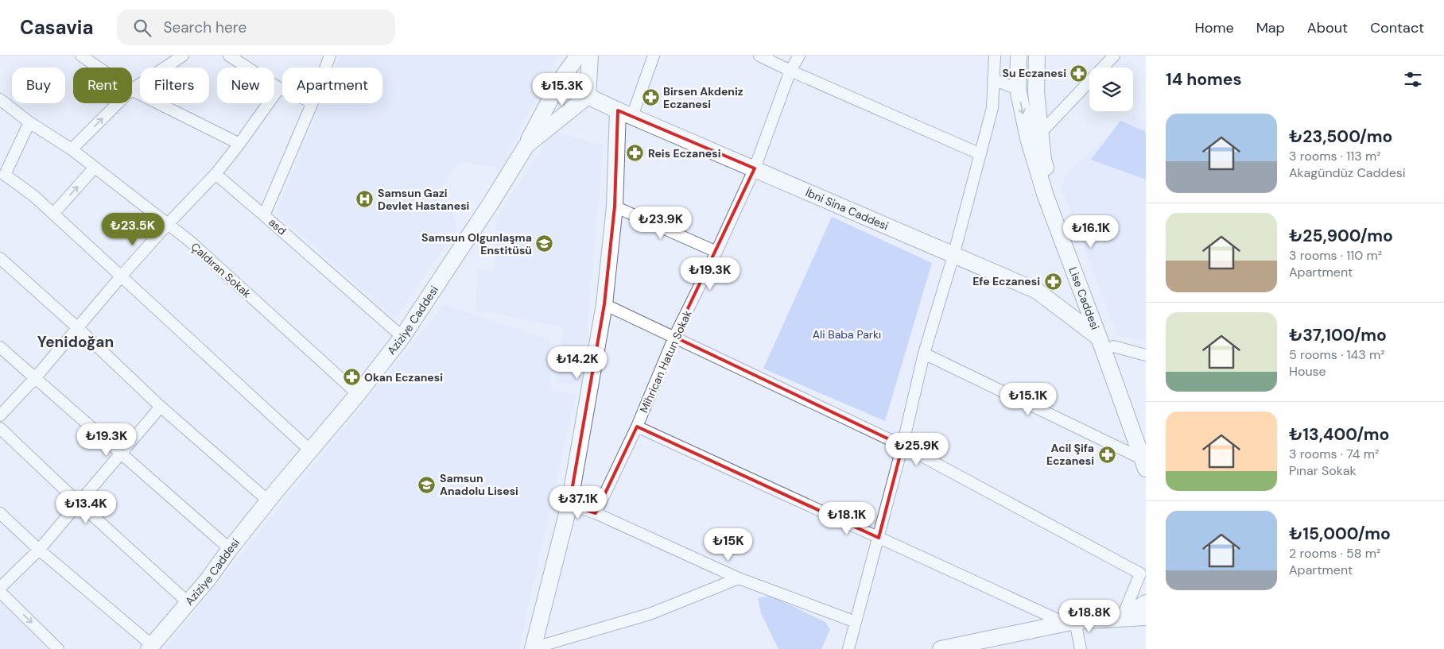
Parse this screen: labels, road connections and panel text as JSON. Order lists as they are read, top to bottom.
{
  "streets": {
    "main road": ["İbni Sina Caddesi", "Lise Caddesi", "Aziziye Caddesi"],
    "street": ["asd", "Çaldıran Sokak", "Mihrican Hatun Sokak"]
  },
  "crossings": [
    ["İbni Sina Caddesi", "Lise Caddesi"],
    ["İbni Sina Caddesi", "Aziziye Caddesi"],
    ["İbni Sina Caddesi", "Mihrican Hatun Sokak"],
    ["asd", "Aziziye Caddesi"],
    ["Çaldıran Sokak", "Aziziye Caddesi"]
  ],
  "districts": ["Yenidoğan"],
  "parks": ["Ali Baba Parkı"],
  "places": {
    "pharmacy": [
      "Su Eczanesi",
      "Birsen Akdeniz Eczanesi",
      "Reis Eczanesi",
      "Efe Eczanesi",
      "Okan Eczanesi",
      "Acil Şifa Eczanesi"
    ],
    "hospital": ["Samsun Gazi Devlet Hastanesi"],
    "school or university": ["Samsun Olgunlaşma Enstitüsü", "Samsun Anadolu Lisesi"]
  },
  "page": {
    "header": "Casavia",
    "search": "Search here",
    "nav": [
      "Home",
      "Map",
      "About",
      "Contact"
    ],
    "heading": "14 homes",
    "chip": [
      "Buy",
      "Rent",
      "Filters",
      "New",
      "Apartment"
    ],
    "price": [
      "₺15.3K",
      "₺23.9K",
      "₺23.5K",
      "₺16.1K",
      "₺19.3K",
      "₺14.2K",
      "₺15.1K",
      "₺19.3K",
      "₺25.9K",
      "₺37.1K",
      "₺13.4K",
      "₺18.1K",
      "₺15K",
      "₺18.8K"
    ],
    "list": [
      {
        "name": "₺23,500/mo",
        "note": "3 rooms · 113 m² · Akagündüz Caddesi"
      },
      {
        "name": "₺25,900/mo",
        "note": "3 rooms · 110 m² · Apartment"
      },
      {
        "name": "₺37,100/mo",
        "note": "5 rooms · 143 m² · House"
      },
      {
        "name": "₺13,400/mo",
        "note": "3 rooms · 74 m² · Pınar Sokak"
      },
      {
        "name": "₺15,000/mo",
        "note": "2 rooms · 58 m² · Apartment"
      }
    ]
  }
}
